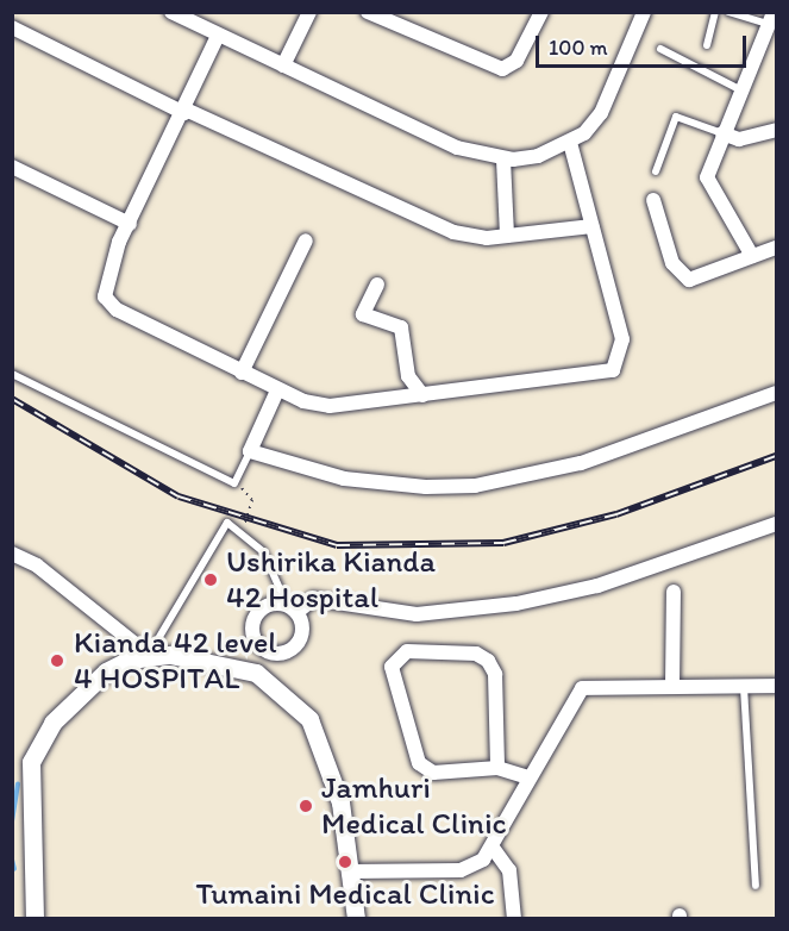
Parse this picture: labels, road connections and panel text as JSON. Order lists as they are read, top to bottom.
{
  "places": [
    "Ushirika Kianda 42 Hospital",
    "Kianda 42 level 4 HOSPITAL",
    "Jamhuri Medical Clinic",
    "Tumaini Medical Clinic"
  ],
  "scale_bar": "100 m"
}
